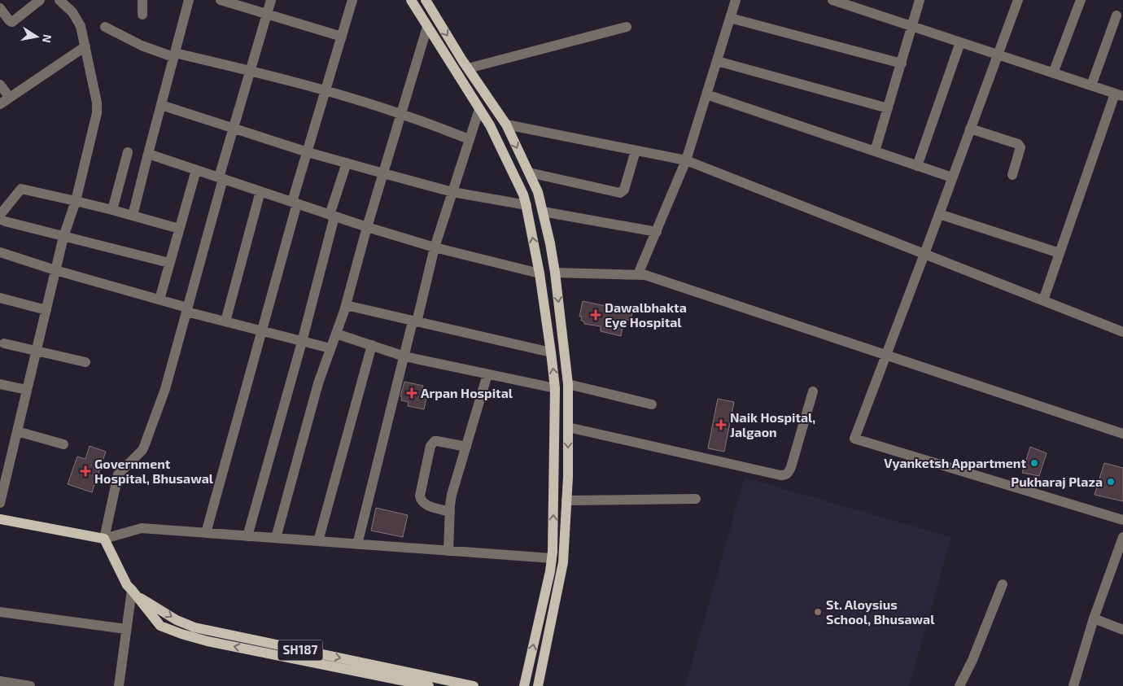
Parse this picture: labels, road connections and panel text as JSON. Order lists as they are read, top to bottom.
{
  "streets": {
    "main road": ["SH187"]
  },
  "places": {
    "health": [
      "Dawalbhakta Eye Hospital",
      "Arpan Hospital",
      "Naik Hospital, Jalgaon",
      "Government Hospital, Bhusawal"
    ],
    "other": ["Vyanketsh Appartment", "Pukharaj Plaza", "St. Aloysius School, Bhusawal"]
  },
  "north": "right"
}
